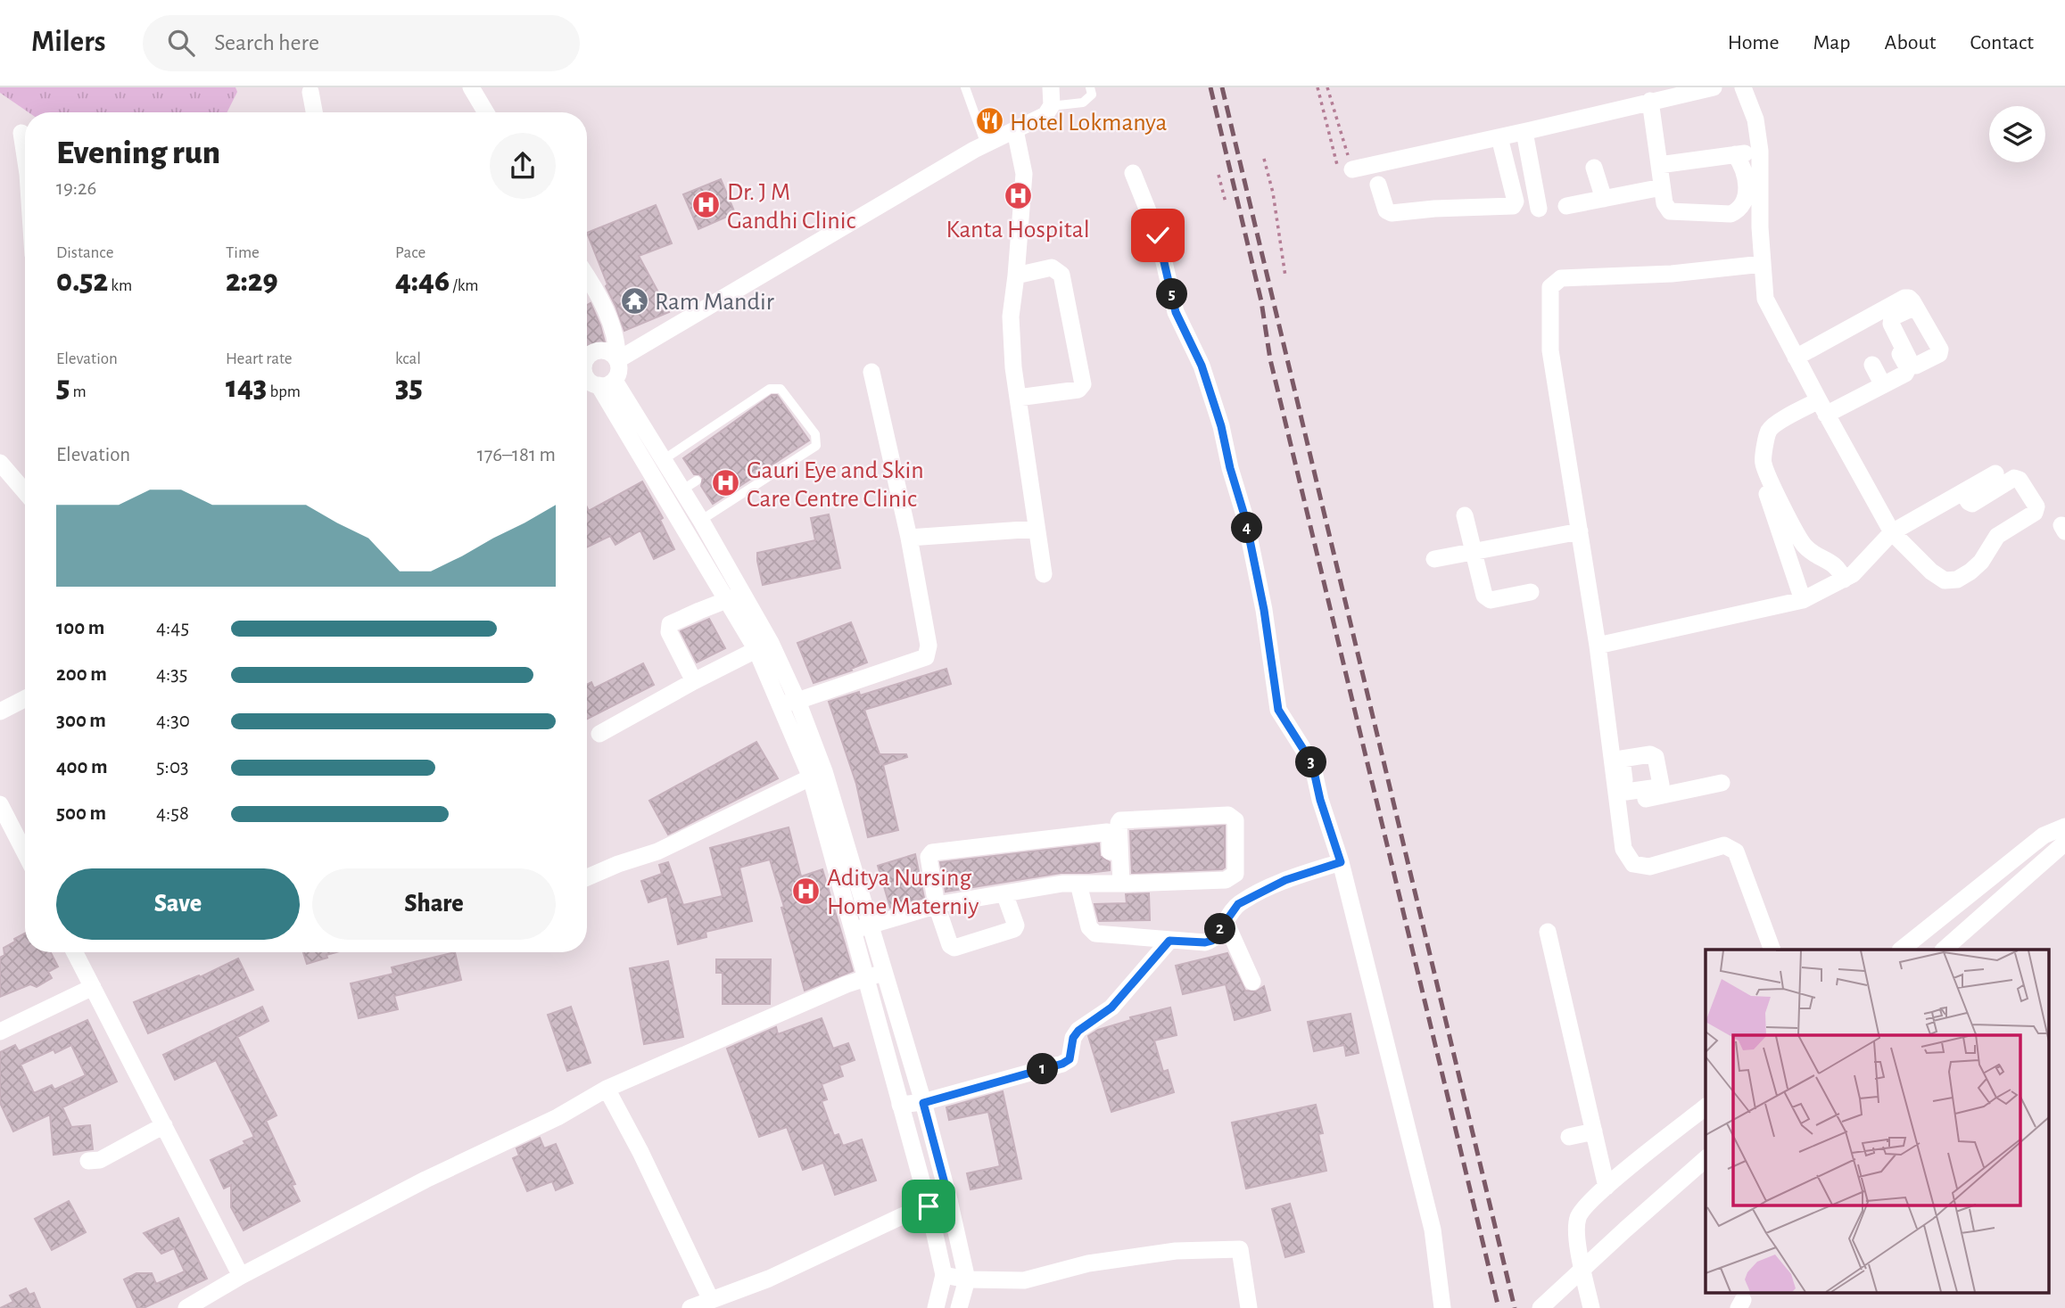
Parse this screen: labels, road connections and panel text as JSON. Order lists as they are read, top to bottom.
{
  "places": {
    "restaurant": ["Hotel Lokmanya"],
    "hospital": [
      "Kanta Hospital",
      "Dr. J M Gandhi Clinic",
      "Gauri Eye and Skin Care Centre Clinic",
      "Aditya Nursing Home Materniy"
    ],
    "temple": ["Ram Mandir"]
  },
  "page": {
    "header": "Milers",
    "search": "Search here",
    "nav": [
      "Home",
      "Map",
      "About",
      "Contact"
    ],
    "heading": ["Evening run", "19:26"],
    "stats": [
      ["Distance", "0.52 km"],
      ["Time", "2:29"],
      ["Pace", "4:46 /km"],
      ["Elevation", "5 m"],
      ["Heart rate", "143 bpm"],
      ["kcal", "35"]
    ],
    "pins": [
      "5",
      "4",
      "3",
      "2",
      "1"
    ],
    "chart": ["Elevation", "176–181 m"],
    "list": [
      {
        "name": "100 m",
        "note": "4:45"
      },
      {
        "name": "200 m",
        "note": "4:35"
      },
      {
        "name": "300 m",
        "note": "4:30"
      },
      {
        "name": "400 m",
        "note": "5:03"
      },
      {
        "name": "500 m",
        "note": "4:58"
      }
    ],
    "buttons": ["Save", "Share"]
  }
}
